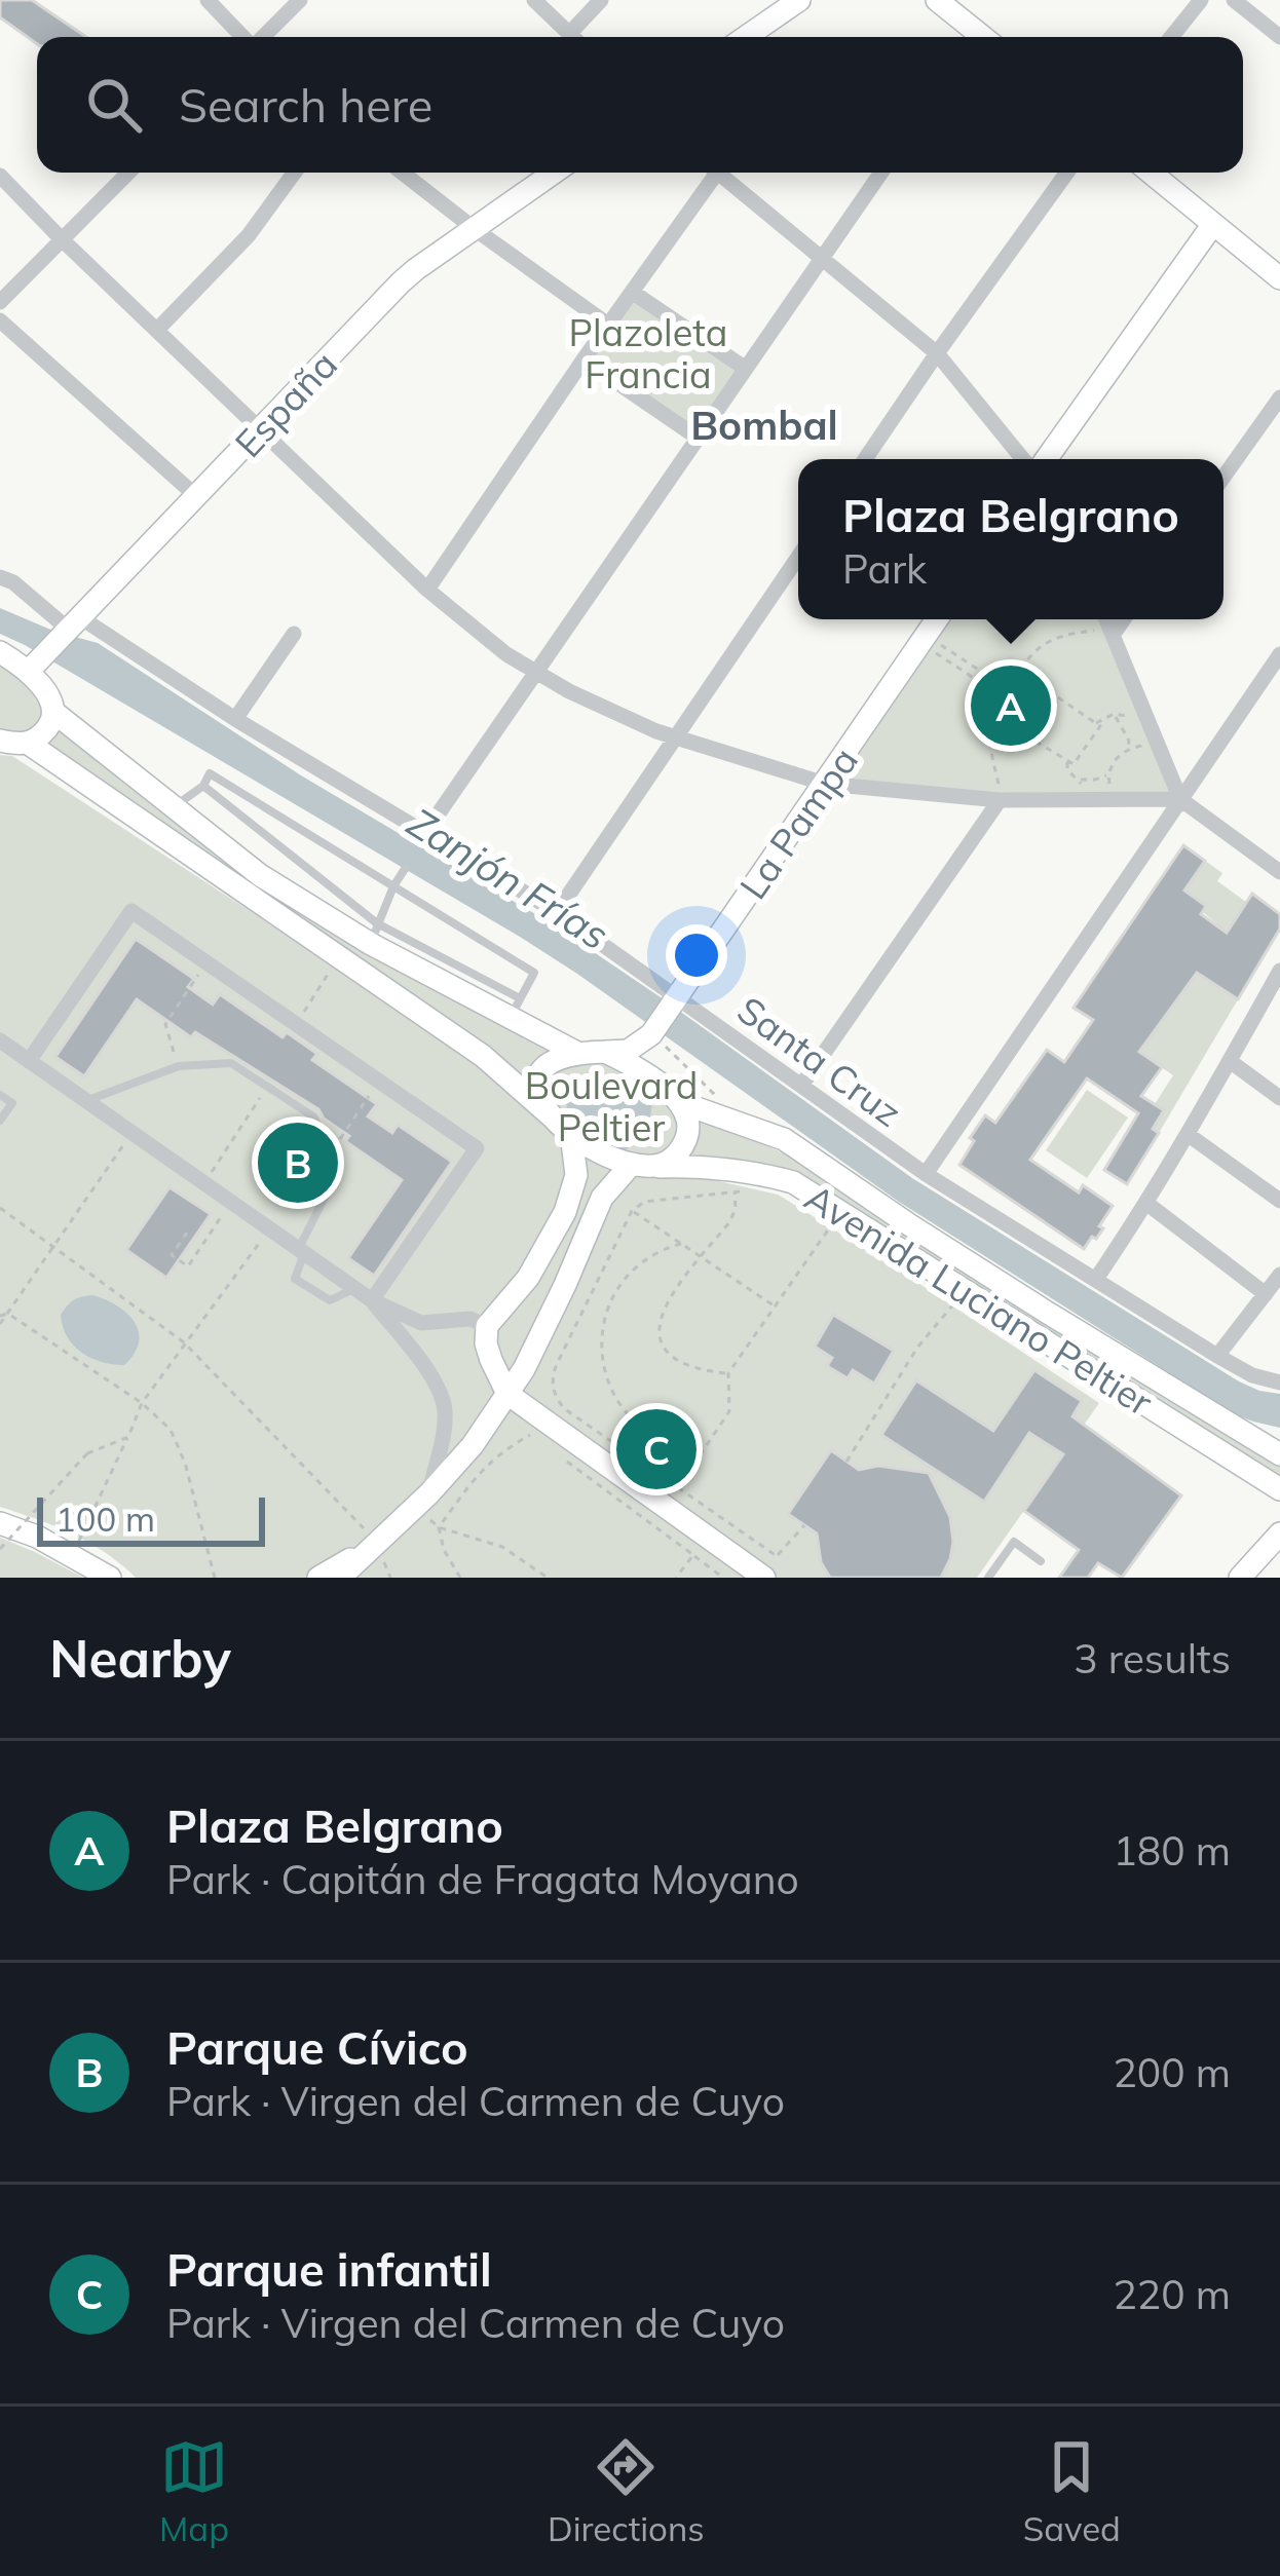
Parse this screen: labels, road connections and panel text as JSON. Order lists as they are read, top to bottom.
{
  "streets": {
    "main road": ["España", "La Pampa", "Avenida Luciano Peltier"],
    "street": ["Santa Cruz"]
  },
  "crossings": [
    ["España", "Santa Cruz"],
    ["La Pampa", "Santa Cruz"]
  ],
  "districts": ["Bombal"],
  "water": ["Zanjón Frías"],
  "parks": ["Plazoleta Francia", "Boulevard Peltier"],
  "scale_bar": "100 m",
  "page": {
    "search": "Search here",
    "popup": ["Plaza Belgrano", "Park"],
    "pins": ["A", "B", "C"],
    "scale": "100 m",
    "heading": ["Nearby", "3 results"],
    "list": [
      {
        "mark": "A",
        "name": "Plaza Belgrano",
        "note": "Park · Capitán de Fragata Moyano",
        "value": "180 m"
      },
      {
        "mark": "B",
        "name": "Parque Cívico",
        "note": "Park · Virgen del Carmen de Cuyo",
        "value": "200 m"
      },
      {
        "mark": "C",
        "name": "Parque infantil",
        "note": "Park · Virgen del Carmen de Cuyo",
        "value": "220 m"
      }
    ],
    "nav": ["Map", "Directions", "Saved"]
  }
}
